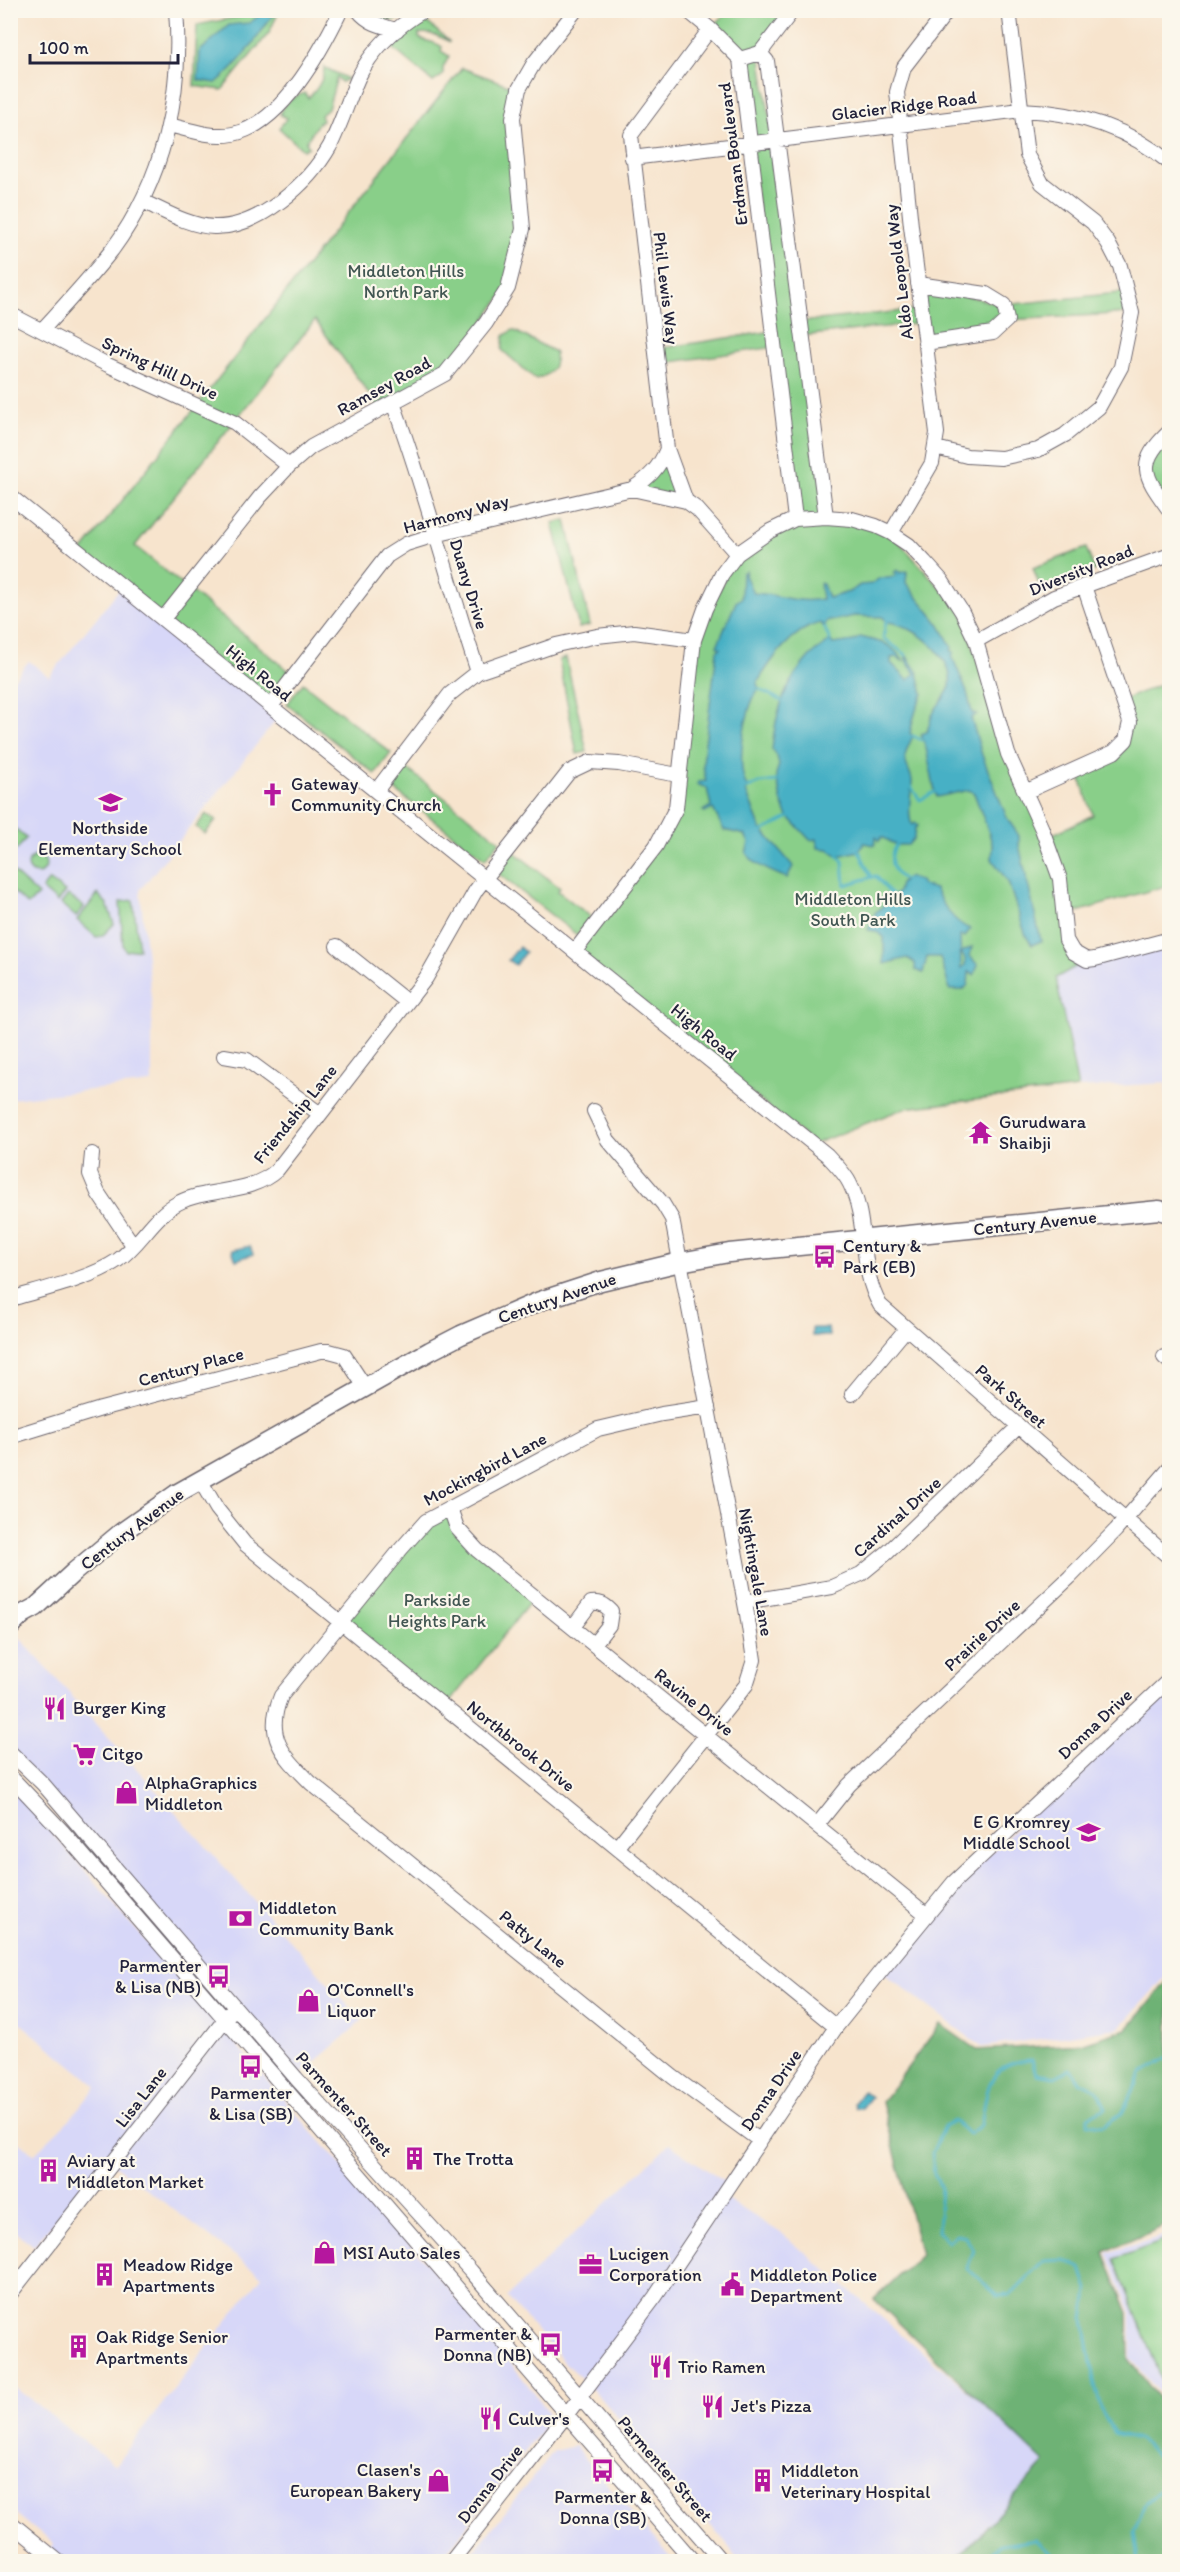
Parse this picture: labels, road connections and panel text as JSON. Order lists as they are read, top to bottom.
{
  "streets": {
    "main road": ["Century Avenue"],
    "street": [
      "Glacier Ridge Road",
      "Erdman Boulevard",
      "Aldo Leopold Way",
      "Phil Lewis Way",
      "Spring Hill Drive",
      "Ramsey Road",
      "Harmony Way",
      "Diversity Road",
      "Duany Drive",
      "High Road",
      "Friendship Lane",
      "Century Place",
      "Park Street",
      "Mockingbird Lane",
      "Cardinal Drive",
      "Nightingale Lane",
      "Prairie Drive",
      "Ravine Drive",
      "Donna Drive",
      "Northbrook Drive",
      "Patty Lane",
      "Lisa Lane",
      "Parmenter Street"
    ]
  },
  "crossings": [
    ["Glacier Ridge Road", "Erdman Boulevard"],
    ["Glacier Ridge Road", "Aldo Leopold Way"],
    ["Glacier Ridge Road", "Phil Lewis Way"],
    ["Phil Lewis Way", "Harmony Way"],
    ["Spring Hill Drive", "Ramsey Road"],
    ["Ramsey Road", "Duany Drive"],
    ["Ramsey Road", "High Road"],
    ["Harmony Way", "Duany Drive"],
    ["Harmony Way", "High Road"],
    ["High Road", "Friendship Lane"],
    ["High Road", "Century Avenue"],
    ["High Road", "Park Street"],
    ["Century Avenue", "Century Place"],
    ["Century Avenue", "Park Street"],
    ["Century Avenue", "Nightingale Lane"],
    ["Century Avenue", "Northbrook Drive"],
    ["Park Street", "Cardinal Drive"],
    ["Park Street", "Prairie Drive"],
    ["Mockingbird Lane", "Nightingale Lane"],
    ["Mockingbird Lane", "Ravine Drive"],
    ["Mockingbird Lane", "Northbrook Drive"],
    ["Mockingbird Lane", "Patty Lane"],
    ["Cardinal Drive", "Nightingale Lane"],
    ["Nightingale Lane", "Ravine Drive"],
    ["Nightingale Lane", "Northbrook Drive"],
    ["Prairie Drive", "Ravine Drive"],
    ["Ravine Drive", "Donna Drive"],
    ["Donna Drive", "Northbrook Drive"],
    ["Donna Drive", "Patty Lane"],
    ["Donna Drive", "Parmenter Street"],
    ["Lisa Lane", "Parmenter Street"]
  ],
  "parks": ["Middleton Hills North Park", "Middleton Hills South Park", "Parkside Heights Park"],
  "places": {
    "church": ["Gateway Community Church"],
    "school or university": ["Northside Elementary School", "E G Kromrey Middle School"],
    "temple": ["Gurudwara Shaibji"],
    "bus stop": [
      "Century & Park (EB)",
      "Parmenter & Lisa (NB)",
      "Parmenter & Lisa (SB)",
      "Parmenter & Donna (NB)",
      "Parmenter & Donna (SB)"
    ],
    "restaurant": [
      "Burger King",
      "Trio Ramen",
      "Jet's Pizza",
      "Culver's"
    ],
    "supermarket": ["Citgo"],
    "shop": [
      "AlphaGraphics Middleton",
      "O'Connell's Liquor",
      "MSI Auto Sales",
      "Clasen's European Bakery"
    ],
    "bank": ["Middleton Community Bank"],
    "building": [
      "The Trotta",
      "Aviary at Middleton Market",
      "Meadow Ridge Apartments",
      "Oak Ridge Senior Apartments",
      "Middleton Veterinary Hospital"
    ],
    "office": ["Lucigen Corporation"],
    "public building": ["Middleton Police Department"]
  },
  "scale_bar": "100 m"
}
